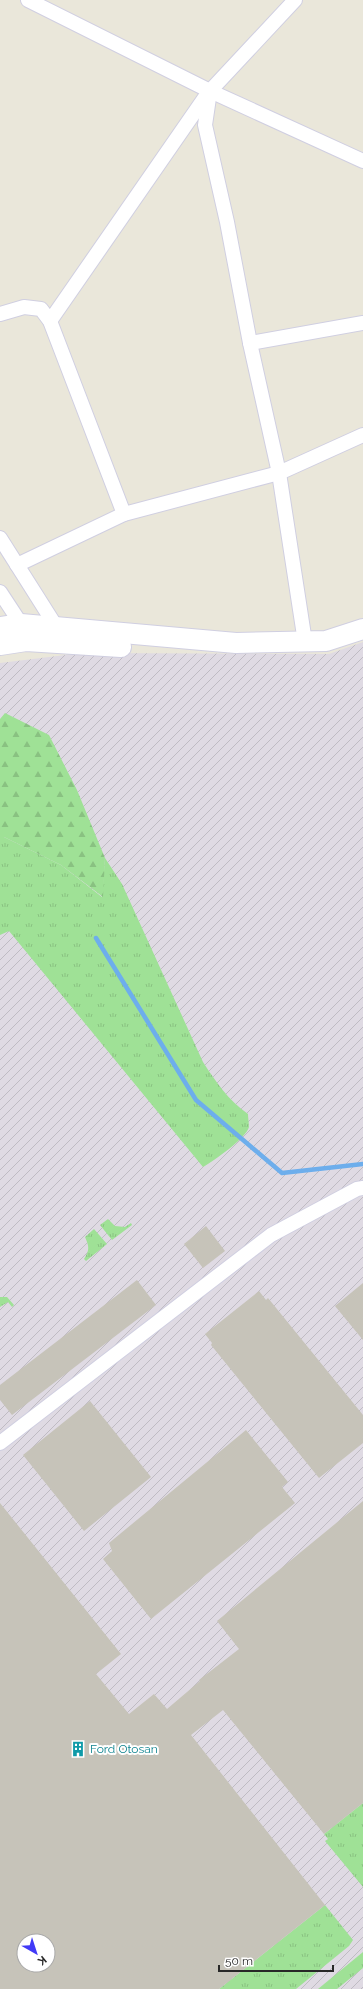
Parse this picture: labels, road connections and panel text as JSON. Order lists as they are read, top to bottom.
{
  "places": {
    "building": ["Ford Otosan"]
  },
  "scale_bar": "50 m",
  "north": "bottom right"
}
